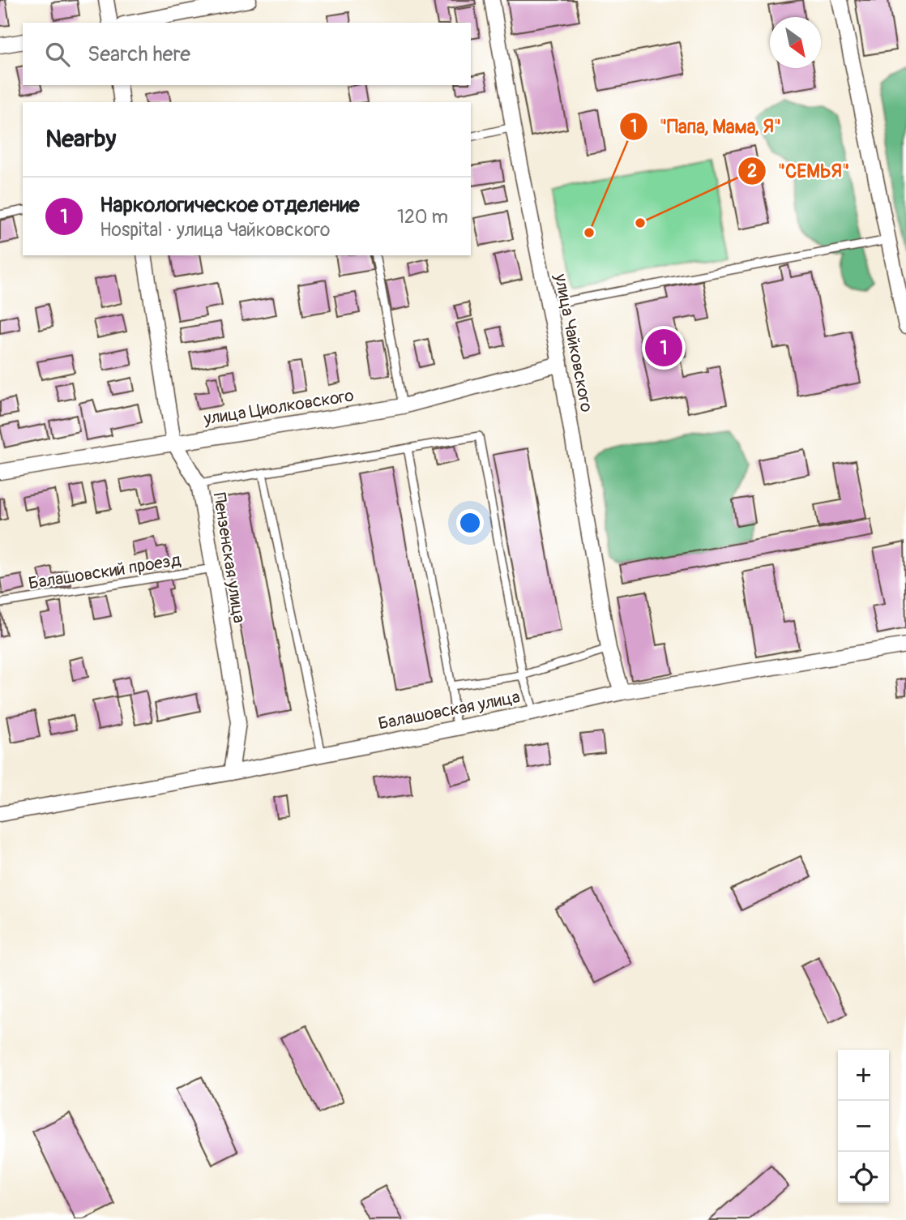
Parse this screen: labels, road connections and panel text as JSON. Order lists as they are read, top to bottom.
{
  "streets": {
    "street": [
      "улица Чайковского",
      "улица Циолковского",
      "Пензенская улица",
      "Балашовская улица"
    ],
    "lane": ["Балашовский проезд"]
  },
  "crossings": [
    ["улица Чайковского", "улица Циолковского"],
    ["улица Чайковского", "Балашовская улица"],
    ["улица Циолковского", "Пензенская улица"],
    ["Пензенская улица", "Балашовский проезд"],
    ["Пензенская улица", "Балашовская улица"]
  ],
  "places": ["\"СЕМЬЯ\"", "\"Папа, Мама, Я\""],
  "north": "bottom right",
  "page": {
    "search": "Search here",
    "heading": "Nearby",
    "list": [
      {
        "mark": "1",
        "name": "Наркологическое отделение",
        "note": "Hospital · улица Чайковского",
        "value": "120 m"
      }
    ],
    "pins": "1",
    "map_buttons": ["+", "−"]
  }
}
